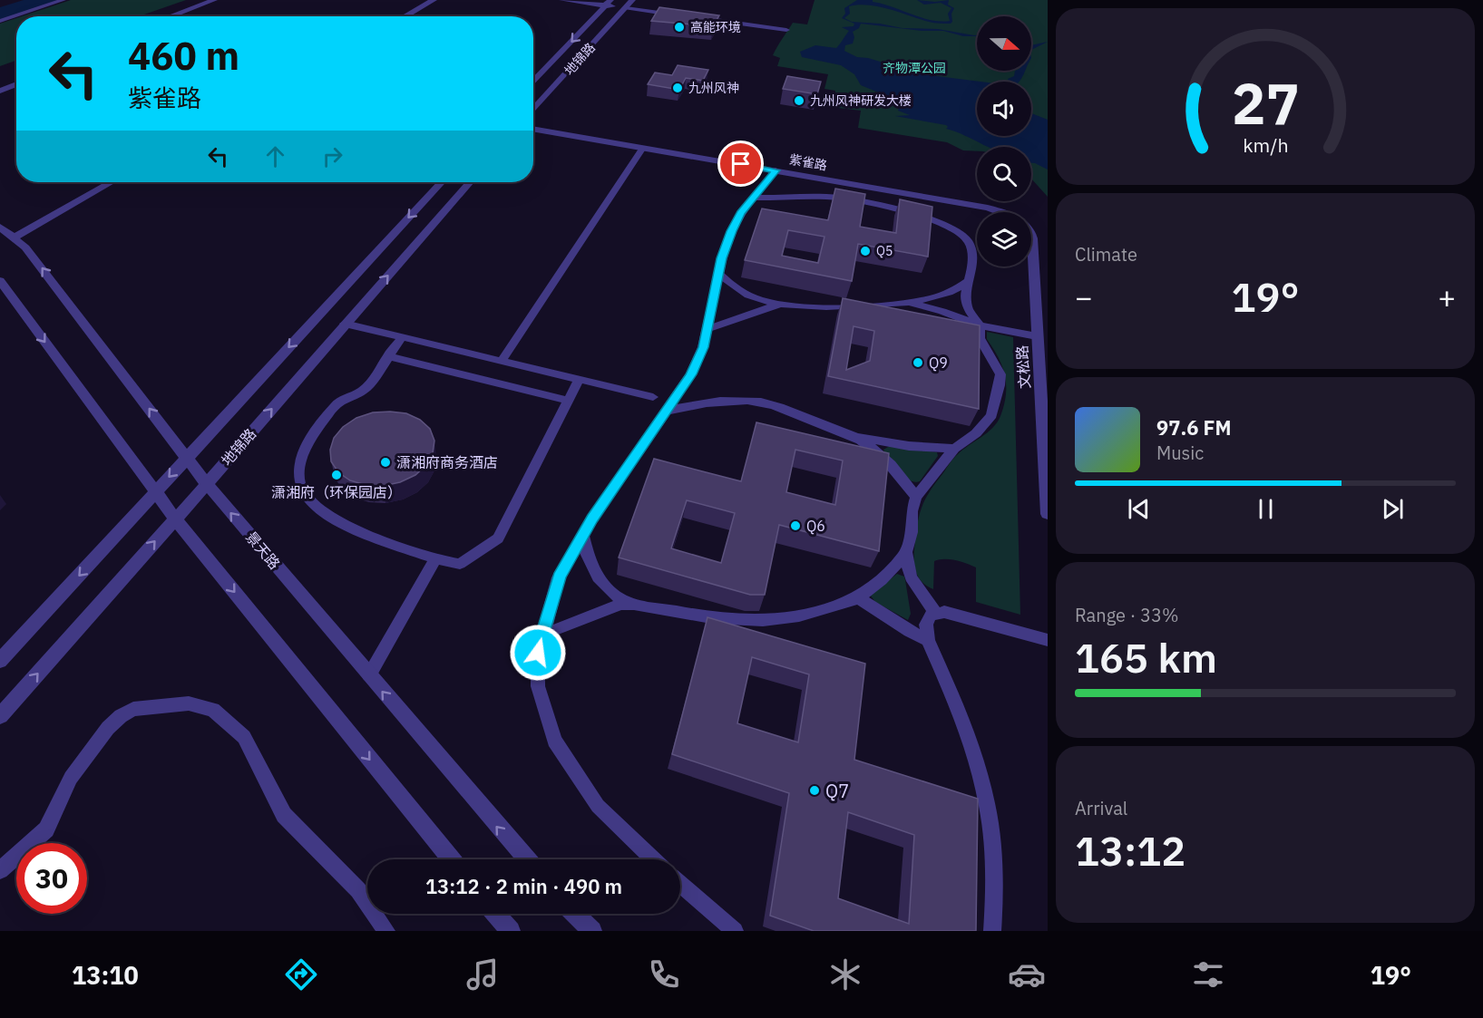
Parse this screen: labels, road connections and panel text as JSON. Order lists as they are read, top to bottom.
{
  "streets": {
    "street": [
      "地锦路",
      "紫雀路",
      "文松路",
      "景天路"
    ]
  },
  "crossings": [
    ["地锦路", "景天路"]
  ],
  "parks": ["齐物潭公园"],
  "places": [
    "高能环境",
    "九州风神",
    "九州风神研发大楼",
    "Q5",
    "Q9",
    "潇湘府商务酒店",
    "潇湘府（环保园店）",
    "Q6",
    "Q7"
  ],
  "north": "right",
  "page": {
    "turn": ["460 m", "紫雀路"],
    "tile": [
      "Climate",
      ["Range · 33%", "165 km"],
      ["Arrival", "13:12"]
    ],
    "heat": ["−", "19°", "+"],
    "song": ["97.6 FM", "Music"],
    "limit": "30",
    "trip": "13:12 · 2 min · 490 m",
    "tabs": ["13:10", "19°"],
    "gauge": ["27", "km/h"]
  }
}
